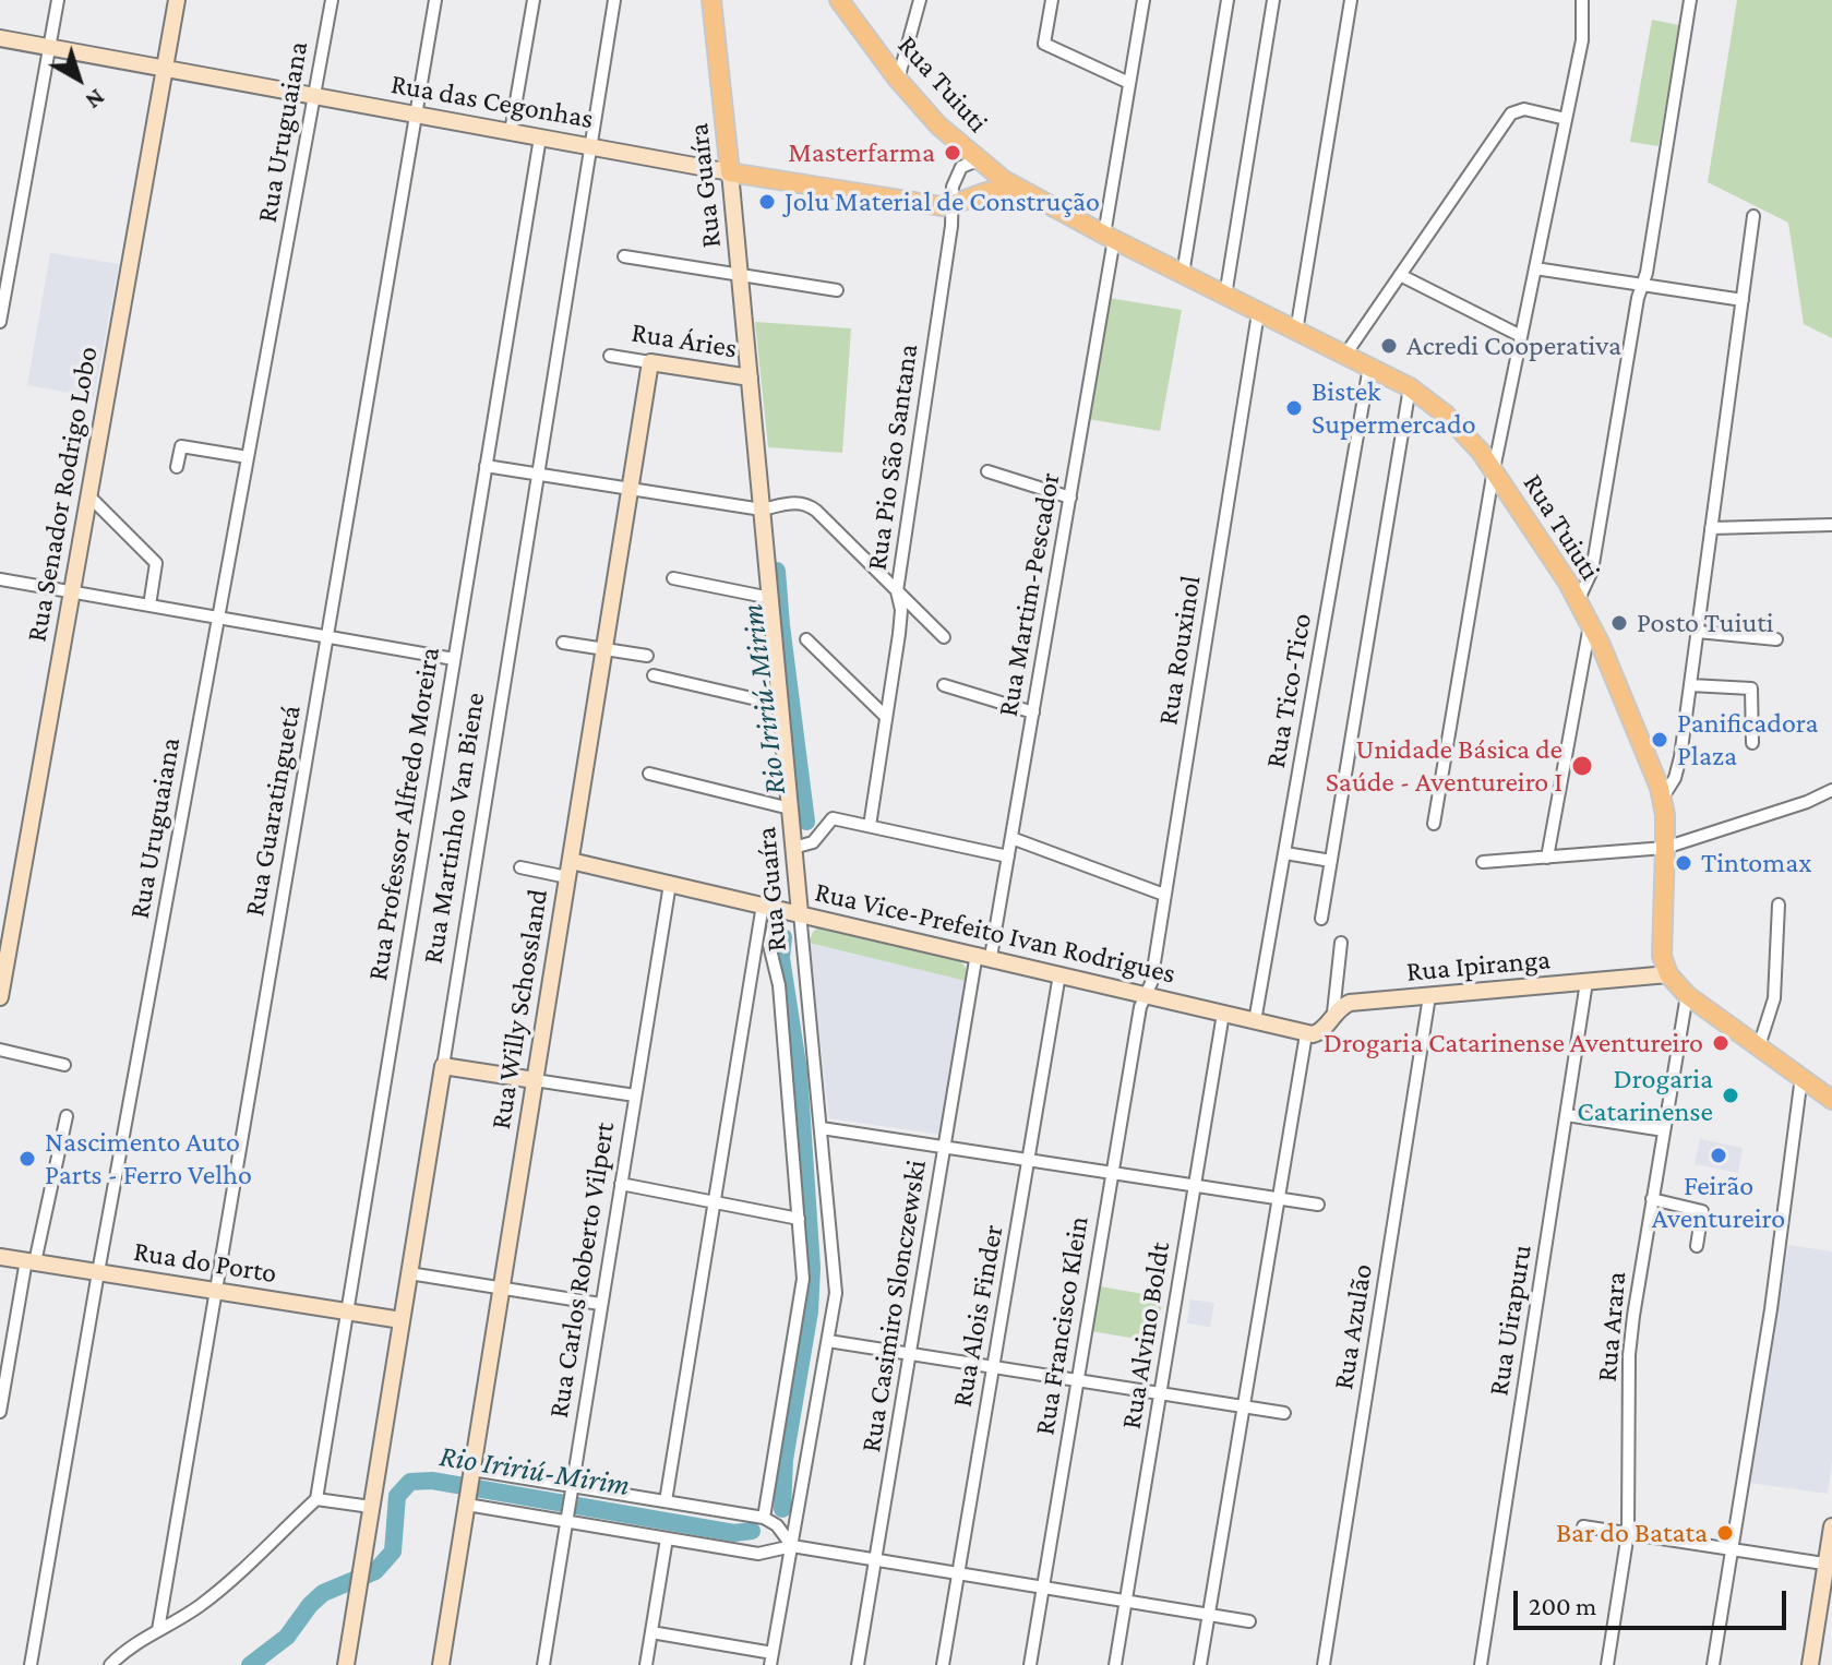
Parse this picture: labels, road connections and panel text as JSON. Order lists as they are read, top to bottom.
{
  "streets": {
    "main road": ["Rua Tuiuti", "Rua das Cegonhas", "Rua Guaíra"],
    "street": [
      "Rua Uruguaiana",
      "Rua Áries",
      "Rua Pio São Santana",
      "Rua Senador Rodrigo Lobo",
      "Rua Martim-Pescador",
      "Rua Rouxinol",
      "Rua Tico-Tico",
      "Rua Guaratinguetá",
      "Rua Professor Alfredo Moreira",
      "Rua Martinho Van Biene",
      "Rua Vice-Prefeito Ivan Rodrigues",
      "Rua Ipiranga",
      "Rua Willy Schossland",
      "Rua do Porto",
      "Rua Carlos Roberto Vilpert",
      "Rua Casimiro Slonczewski",
      "Rua Alois Finder",
      "Rua Uirapuru",
      "Rua Francisco Klein",
      "Rua Azulão",
      "Rua Arara",
      "Rua Alvino Boldt"
    ]
  },
  "crossings": [
    ["Rua Tuiuti", "Rua Pio São Santana"],
    ["Rua Tuiuti", "Rua Martim-Pescador"],
    ["Rua Tuiuti", "Rua Rouxinol"],
    ["Rua Tuiuti", "Rua Tico-Tico"],
    ["Rua Tuiuti", "Rua Ipiranga"],
    ["Rua das Cegonhas", "Rua Uruguaiana"],
    ["Rua das Cegonhas", "Rua Guaíra"],
    ["Rua das Cegonhas", "Rua Pio São Santana"],
    ["Rua das Cegonhas", "Rua Senador Rodrigo Lobo"],
    ["Rua das Cegonhas", "Rua Guaratinguetá"],
    ["Rua das Cegonhas", "Rua Professor Alfredo Moreira"],
    ["Rua das Cegonhas", "Rua Martinho Van Biene"],
    ["Rua Uruguaiana", "Rua do Porto"],
    ["Rua Guaíra", "Rua Áries"],
    ["Rua Guaíra", "Rua Vice-Prefeito Ivan Rodrigues"],
    ["Rua Áries", "Rua Willy Schossland"],
    ["Rua Martim-Pescador", "Rua Vice-Prefeito Ivan Rodrigues"],
    ["Rua Martim-Pescador", "Rua Casimiro Slonczewski"],
    ["Rua Rouxinol", "Rua Vice-Prefeito Ivan Rodrigues"],
    ["Rua Rouxinol", "Rua Francisco Klein"],
    ["Rua Tico-Tico", "Rua Vice-Prefeito Ivan Rodrigues"],
    ["Rua Guaratinguetá", "Rua do Porto"],
    ["Rua Professor Alfredo Moreira", "Rua do Porto"],
    ["Rua Martinho Van Biene", "Rua do Porto"],
    ["Rua Vice-Prefeito Ivan Rodrigues", "Rua Ipiranga"],
    ["Rua Vice-Prefeito Ivan Rodrigues", "Rua Willy Schossland"],
    ["Rua Vice-Prefeito Ivan Rodrigues", "Rua Carlos Roberto Vilpert"],
    ["Rua Vice-Prefeito Ivan Rodrigues", "Rua Casimiro Slonczewski"],
    ["Rua Vice-Prefeito Ivan Rodrigues", "Rua Alois Finder"],
    ["Rua Vice-Prefeito Ivan Rodrigues", "Rua Francisco Klein"],
    ["Rua Vice-Prefeito Ivan Rodrigues", "Rua Alvino Boldt"],
    ["Rua Ipiranga", "Rua Uirapuru"],
    ["Rua Ipiranga", "Rua Azulão"]
  ],
  "water": ["Rio Iririú-Mirim"],
  "places": [
    "Masterfarma",
    "Jolu Material de Construção",
    "Acredi Cooperativa",
    "Bistek Supermercado",
    "Posto Tuiuti",
    "Panificadora Plaza",
    "Unidade Básica de Saúde - Aventureiro I",
    "Tintomax",
    "Drogaria Catarinense Aventureiro",
    "Drogaria Catarinense",
    "Feirão Aventureiro",
    "Nascimento Auto Parts - Ferro Velho",
    "Bar do Batata"
  ],
  "scale_bar": "200 m",
  "north": "bottom right"
}
